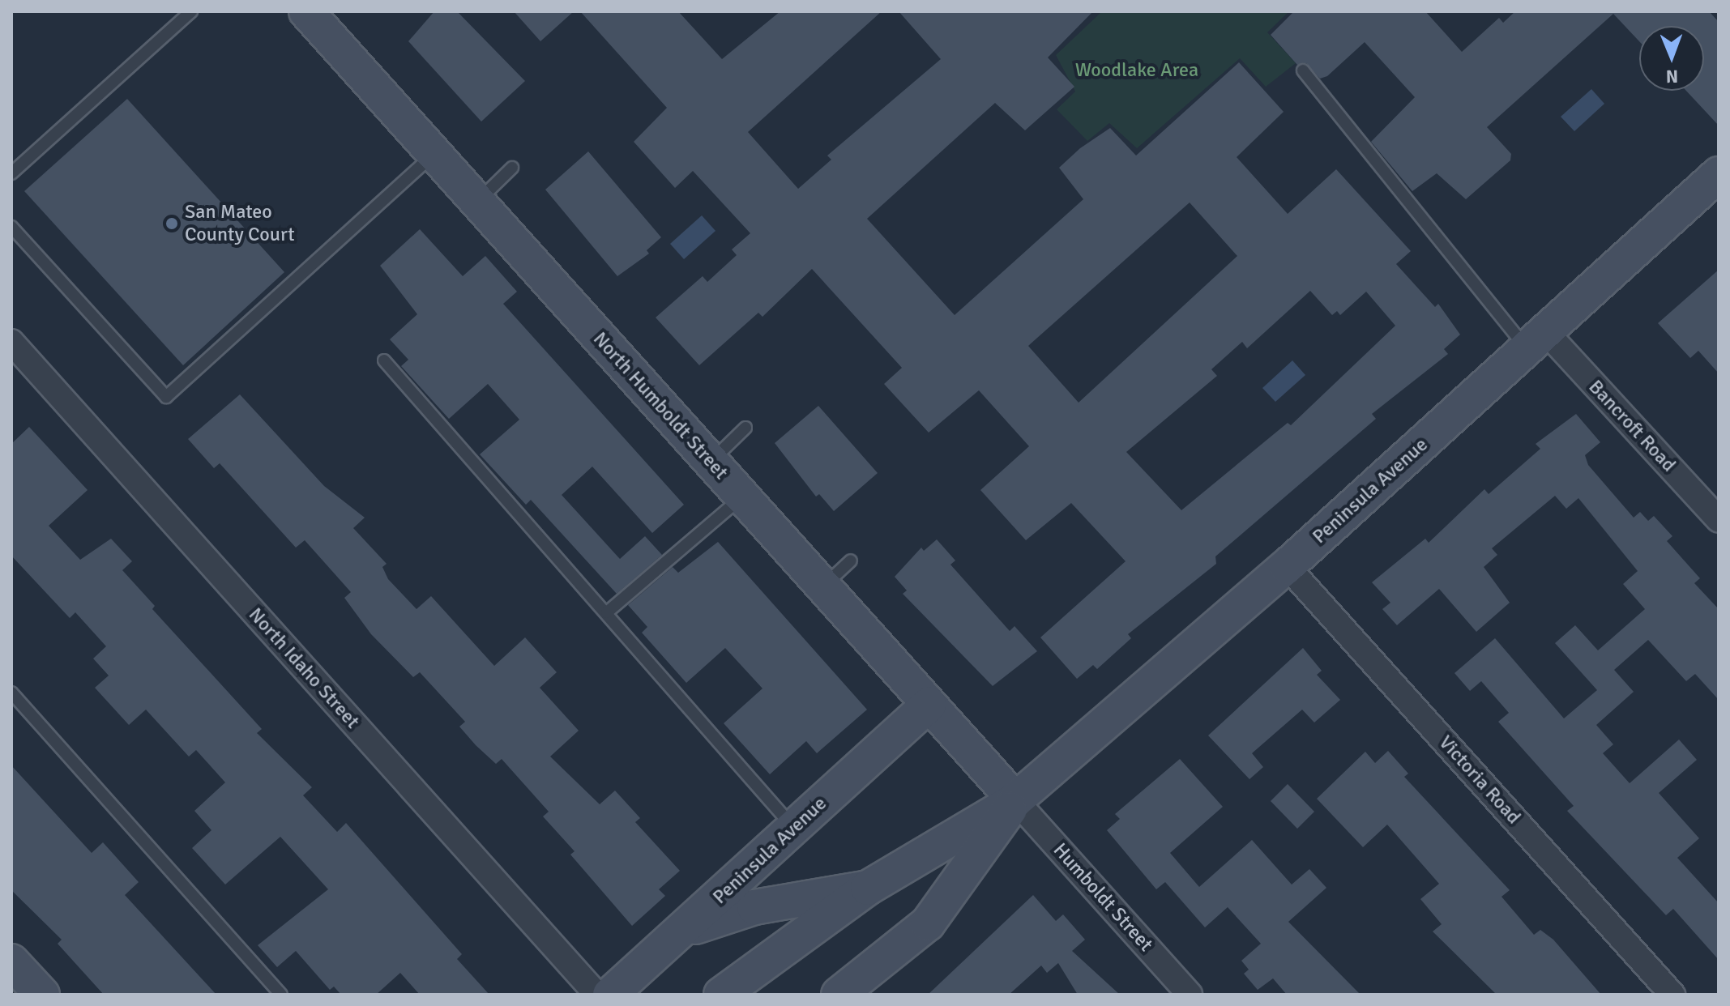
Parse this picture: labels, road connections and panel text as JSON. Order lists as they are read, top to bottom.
{
  "streets": {
    "street": [
      "North Humboldt Street",
      "Bancroft Road",
      "Peninsula Avenue",
      "North Idaho Street",
      "Victoria Road",
      "Humboldt Street"
    ]
  },
  "crossings": [
    ["North Humboldt Street", "Peninsula Avenue"],
    ["North Humboldt Street", "Humboldt Street"],
    ["Bancroft Road", "Peninsula Avenue"],
    ["Peninsula Avenue", "Victoria Road"],
    ["Peninsula Avenue", "Humboldt Street"]
  ],
  "parks": ["Woodlake Area"],
  "places": ["San Mateo County Court"],
  "north": "bottom"
}
